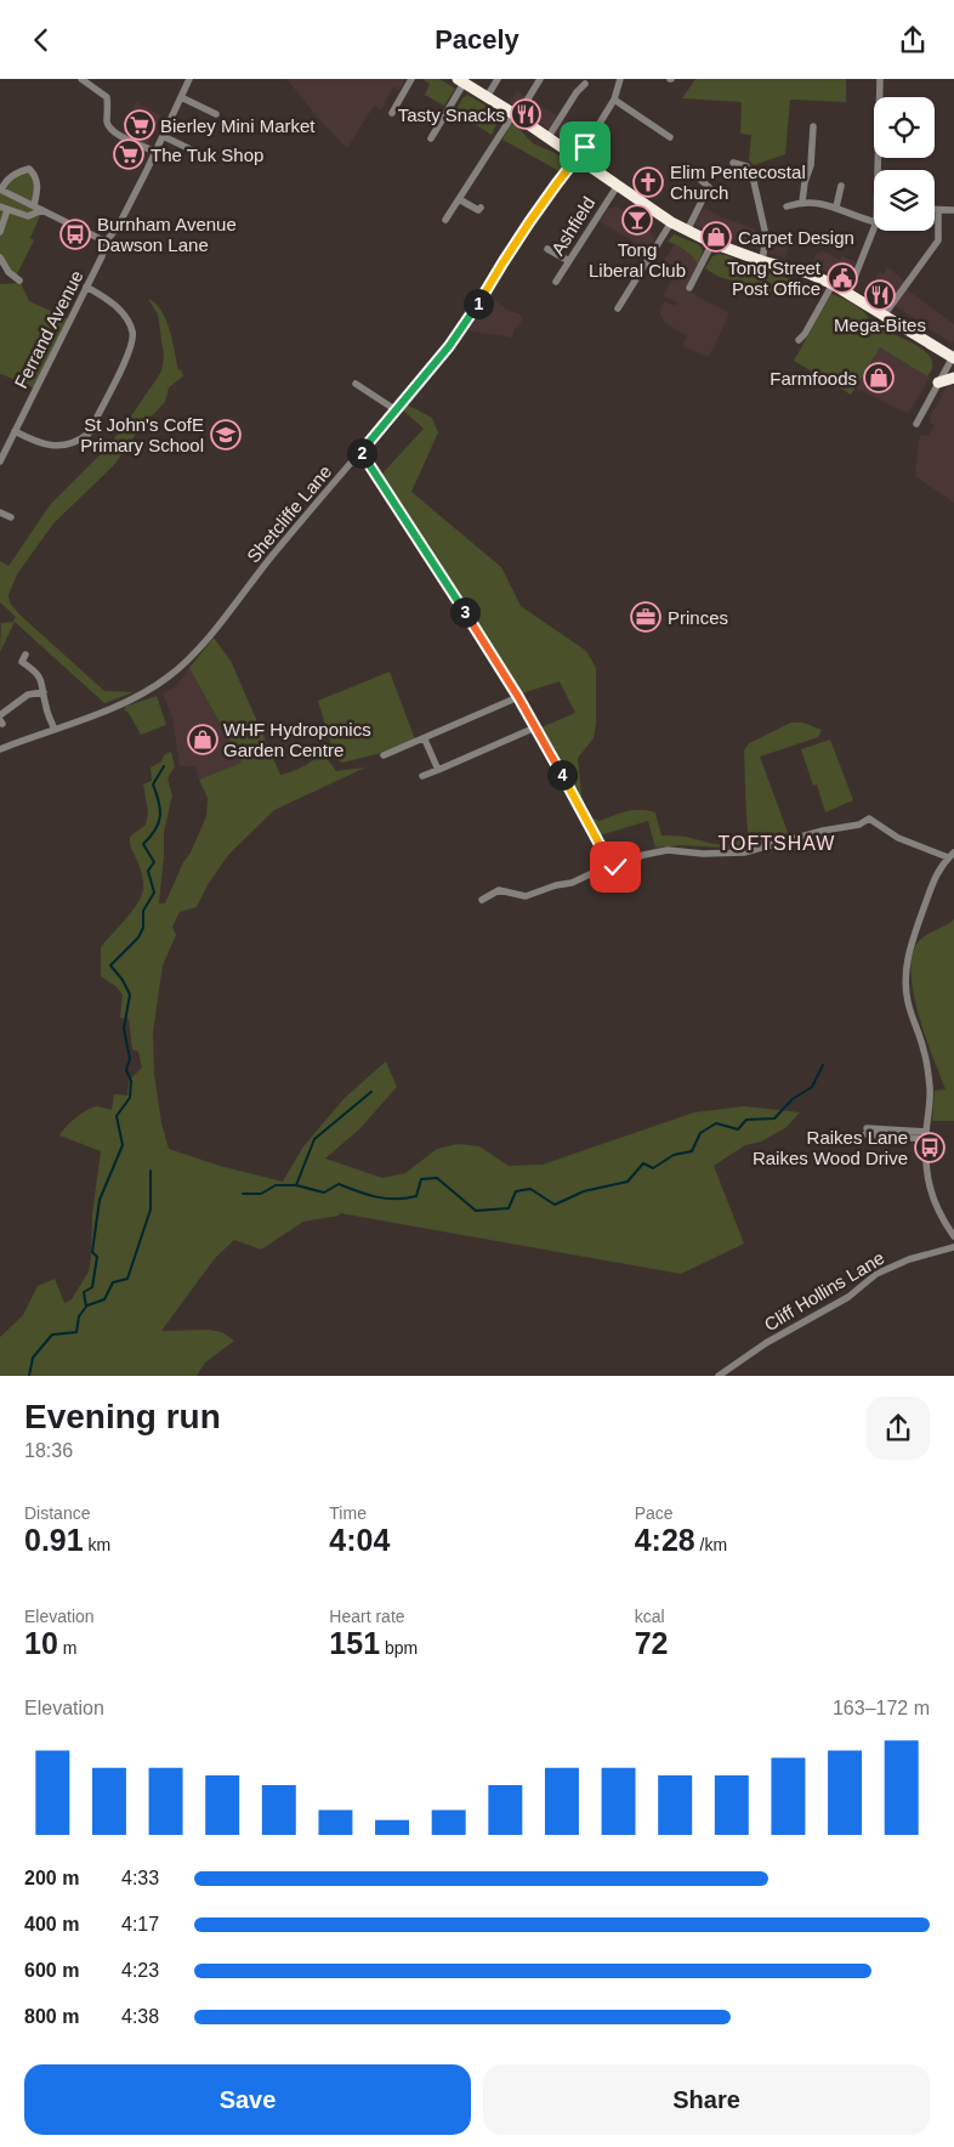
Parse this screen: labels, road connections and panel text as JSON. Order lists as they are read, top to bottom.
{
  "streets": {
    "street": [
      "Ashfield",
      "Ferrand Avenue",
      "Shetcliffe Lane",
      "Cliff Hollins Lane"
    ]
  },
  "districts": ["TOFTSHAW"],
  "places": {
    "restaurant": ["Tasty Snacks", "Mega-Bites"],
    "supermarket": ["Bierley Mini Market", "The Tuk Shop"],
    "church": ["Elim Pentecostal Church"],
    "bar": ["Tong Liberal Club"],
    "bus stop": ["Burnham Avenue Dawson Lane", "Raikes Lane Raikes Wood Drive"],
    "shop": ["Carpet Design", "Farmfoods", "WHF Hydroponics Garden Centre"],
    "public building": ["Tong Street Post Office"],
    "school or university": ["St John's CofE Primary School"],
    "office": ["Princes"]
  },
  "page": {
    "header": "Pacely",
    "pins": [
      "1",
      "2",
      "3",
      "4"
    ],
    "heading": ["Evening run", "18:36"],
    "stats": [
      ["Distance", "0.91 km"],
      ["Time", "4:04"],
      ["Pace", "4:28 /km"],
      ["Elevation", "10 m"],
      ["Heart rate", "151 bpm"],
      ["kcal", "72"]
    ],
    "chart": ["Elevation", "163–172 m"],
    "list": [
      {
        "name": "200 m",
        "note": "4:33"
      },
      {
        "name": "400 m",
        "note": "4:17"
      },
      {
        "name": "600 m",
        "note": "4:23"
      },
      {
        "name": "800 m",
        "note": "4:38"
      }
    ],
    "buttons": ["Save", "Share"]
  }
}
